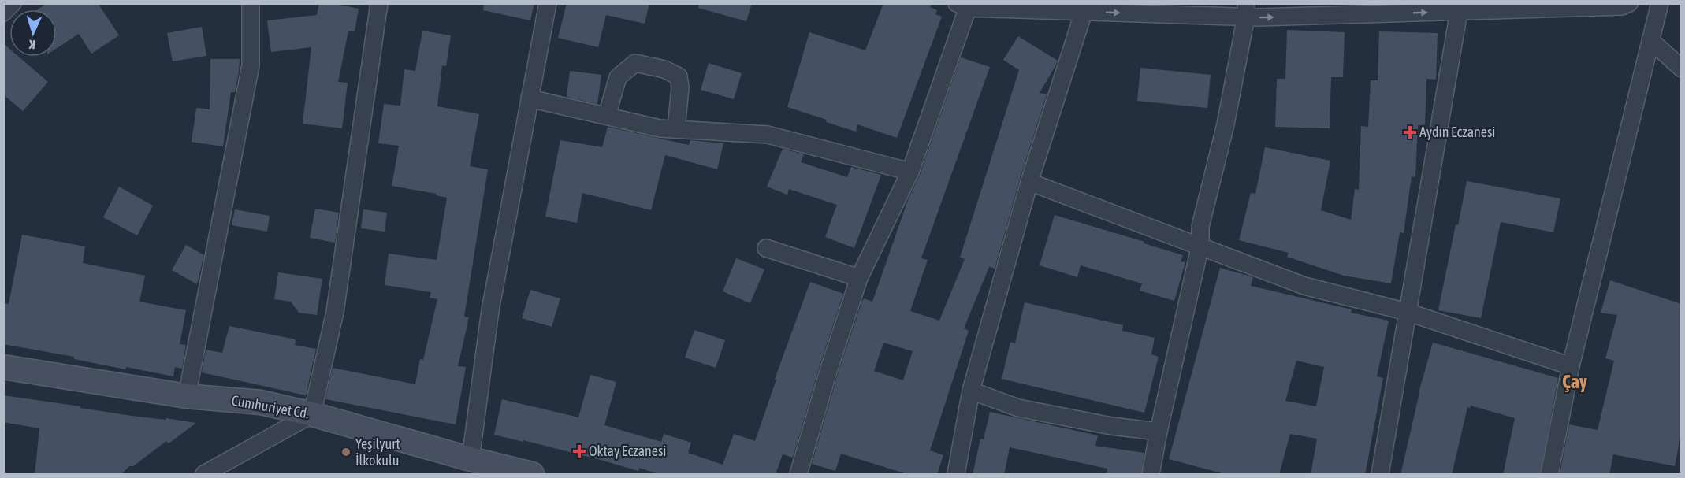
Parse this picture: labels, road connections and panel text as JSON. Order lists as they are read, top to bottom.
{
  "streets": {
    "main road": ["Cumhuriyet Cd."]
  },
  "districts": ["Çay"],
  "places": {
    "health": ["Aydın Eczanesi", "Oktay Eczanesi"],
    "other": ["Yeşilyurt İlkokulu"]
  },
  "north": "bottom"
}
